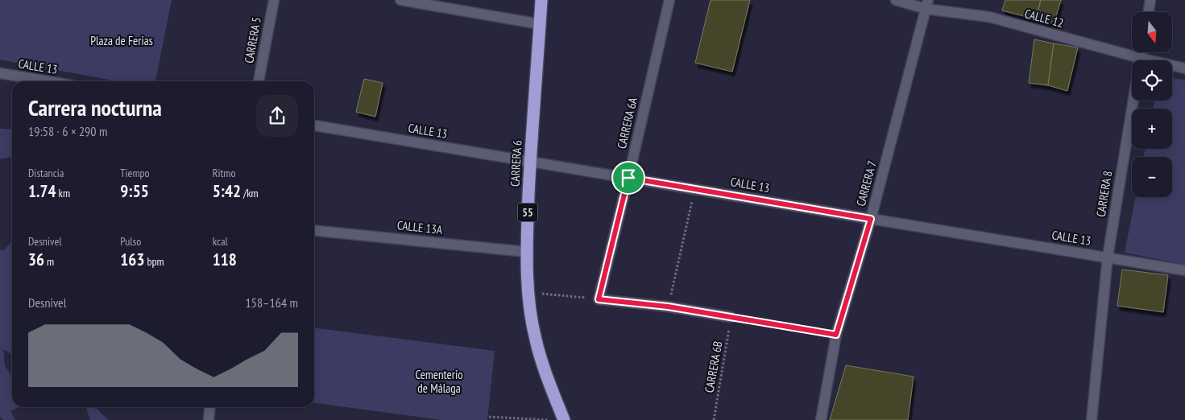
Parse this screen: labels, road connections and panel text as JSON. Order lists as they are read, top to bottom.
{
  "streets": {
    "highway": ["CARRERA 6", "55"],
    "street": [
      "CALLE 12",
      "CARRERA 5",
      "CALLE 13",
      "CARRERA 6A",
      "CARRERA 7",
      "CARRERA 8",
      "CALLE 13A"
    ],
    "path": ["CARRERA 6B"]
  },
  "crossings": [
    ["CALLE 12", "CARRERA 7"],
    ["CALLE 12", "CARRERA 8"],
    ["CALLE 13", "CARRERA 6A"],
    ["CALLE 13", "CARRERA 6"],
    ["CALLE 13", "CARRERA 7"],
    ["CALLE 13", "CARRERA 8"],
    ["CARRERA 6", "CALLE 13A"]
  ],
  "parks": ["Plaza de Ferias", "Cementerio de Málaga"],
  "north": "bottom",
  "page": {
    "map_buttons": ["+", "−"],
    "heading": ["Carrera nocturna", "19:58 · 6 × 290 m"],
    "stats": [
      ["Distancia", "1.74 km"],
      ["Tiempo", "9:55"],
      ["Ritmo", "5:42 /km"],
      ["Desnivel", "36 m"],
      ["Pulso", "163 bpm"],
      ["kcal", "118"]
    ],
    "chart": ["Desnivel", "158–164 m"]
  }
}
